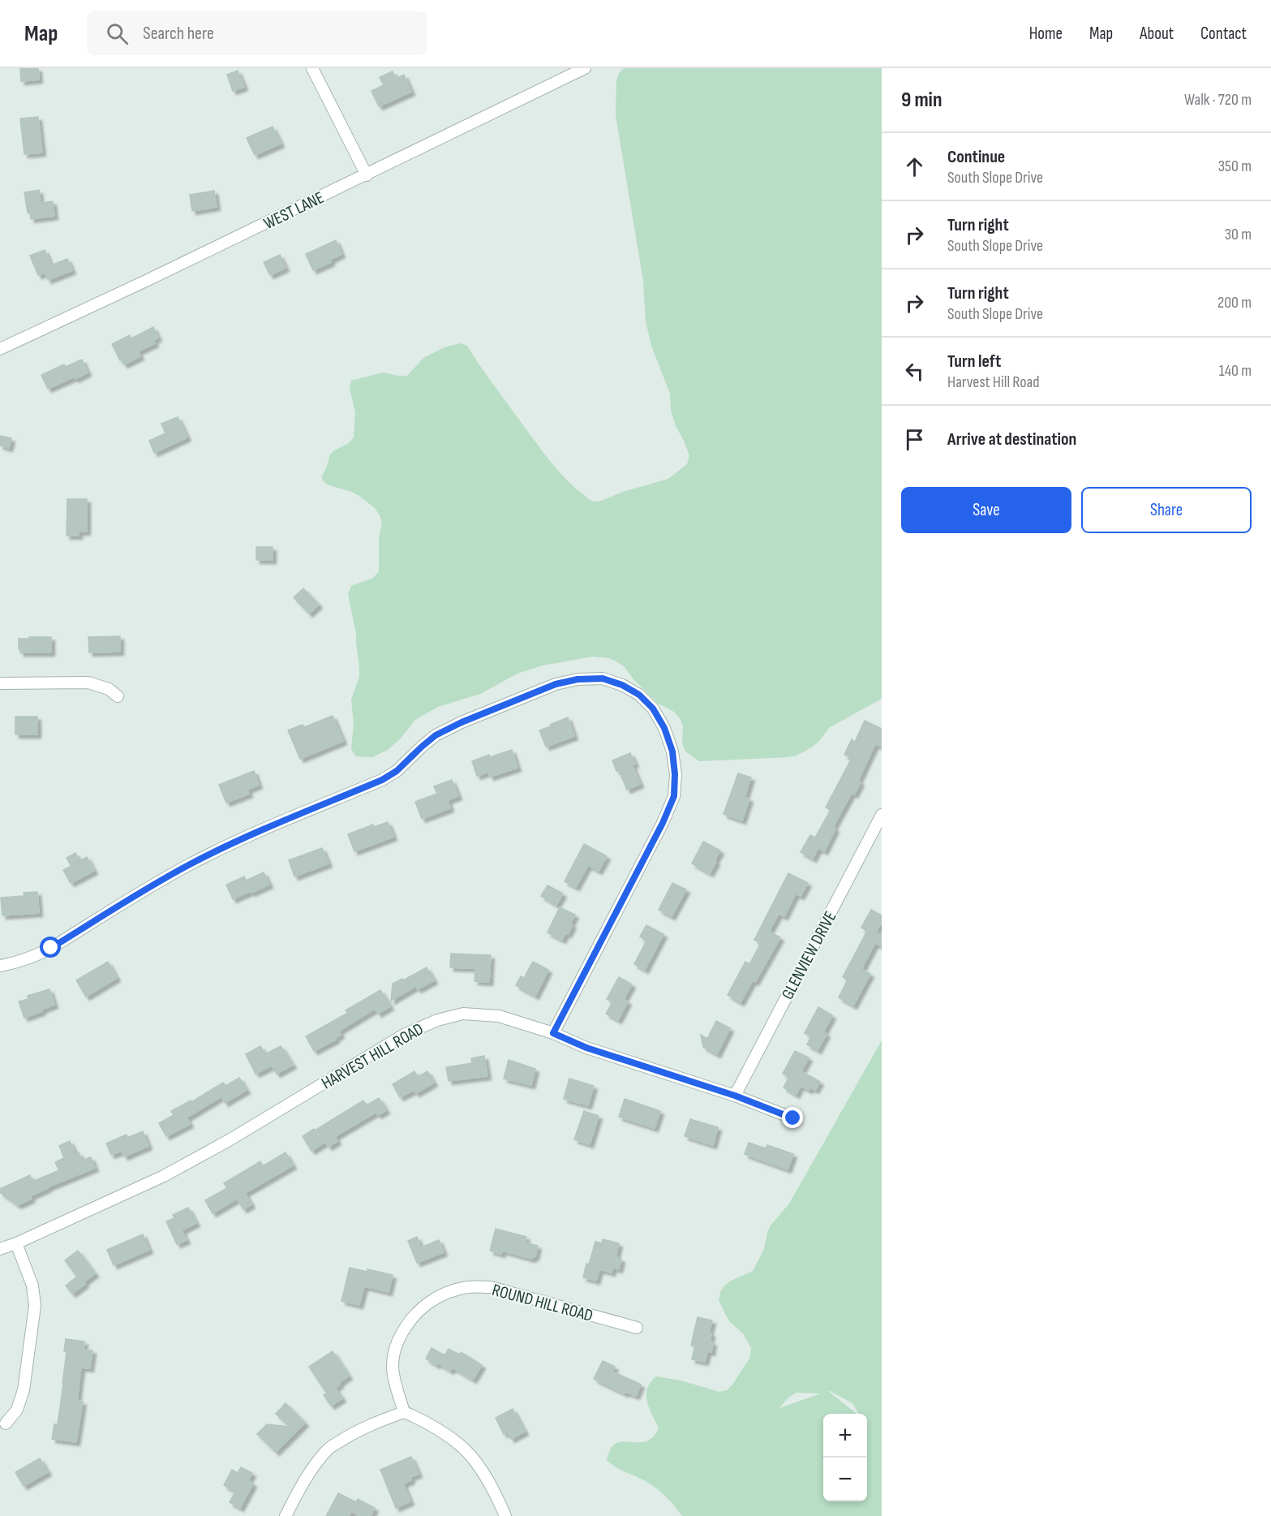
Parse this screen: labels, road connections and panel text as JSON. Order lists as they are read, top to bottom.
{
  "streets": {
    "street": [
      "WEST LANE",
      "GLENVIEW DRIVE",
      "HARVEST HILL ROAD",
      "ROUND HILL ROAD"
    ]
  },
  "crossings": [
    ["GLENVIEW DRIVE", "HARVEST HILL ROAD"]
  ],
  "page": {
    "header": "Map",
    "search": "Search here",
    "nav": [
      "Home",
      "Map",
      "About",
      "Contact"
    ],
    "heading": ["9 min", "Walk · 720 m"],
    "list": [
      ["Continue", "South Slope Drive", "350 m"],
      ["Turn right", "South Slope Drive", "30 m"],
      ["Turn right", "South Slope Drive", "200 m"],
      ["Turn left", "Harvest Hill Road", "140 m"],
      "Arrive at destination"
    ],
    "buttons": ["Save", "Share"],
    "map_buttons": ["+", "−"]
  }
}
